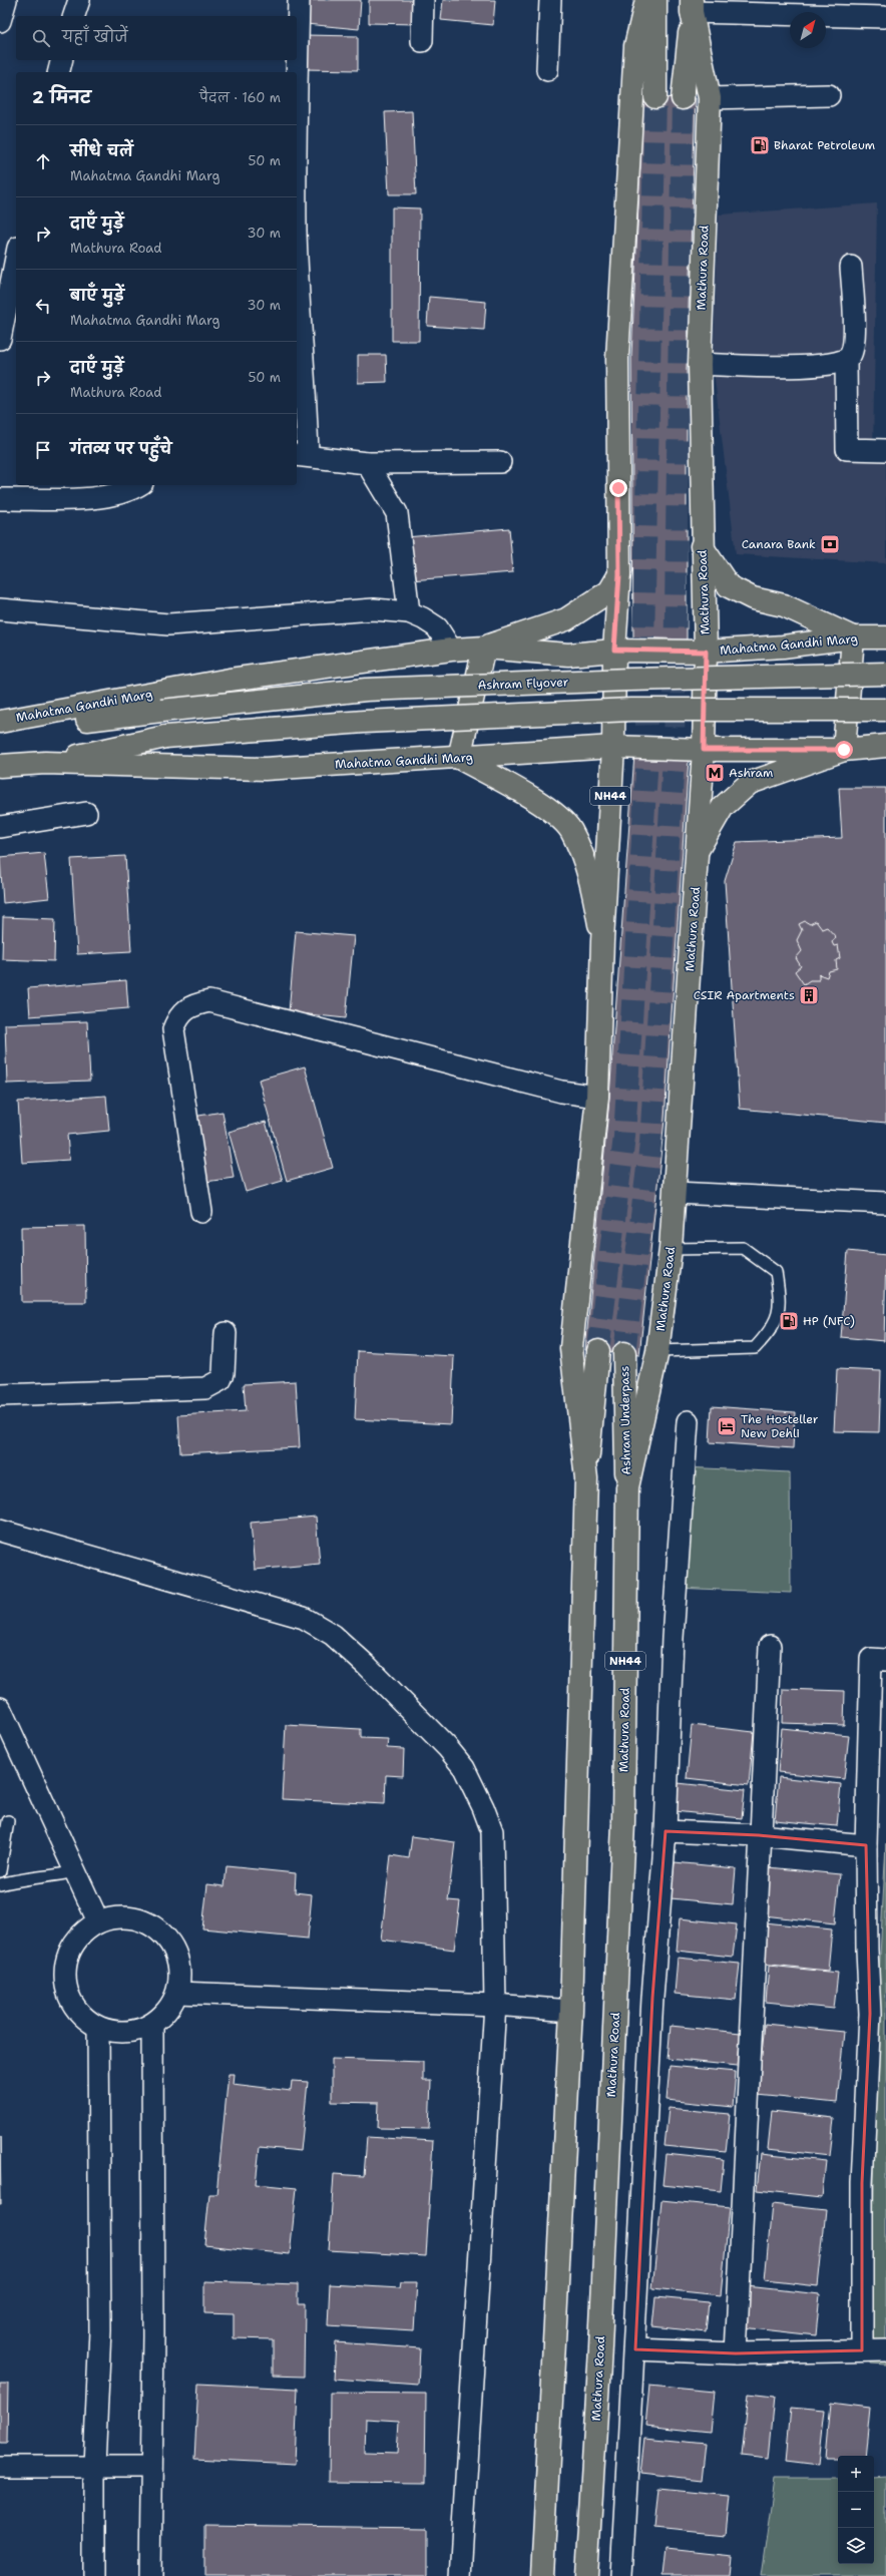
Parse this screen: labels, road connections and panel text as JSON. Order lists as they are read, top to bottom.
{
  "streets": {
    "main road": [
      "Mathura Road",
      "Mahatma Gandhi Marg",
      "Ashram Flyover",
      "NH44",
      "Ashram Underpass"
    ]
  },
  "crossings": [
    ["Mathura Road", "Mahatma Gandhi Marg"],
    ["Mathura Road", "Ashram Underpass"],
    ["Mahatma Gandhi Marg", "Ashram Flyover"],
    ["Mahatma Gandhi Marg", "NH44"]
  ],
  "places": {
    "fuel station": ["Bharat Petroleum", "HP (NFC)"],
    "bank": ["Canara Bank"],
    "metro station": ["Ashram"],
    "building": ["CSIR Apartments"],
    "hotel": ["The Hosteller New Dehli"]
  },
  "north": "top right",
  "page": {
    "search": "यहाँ खोजें",
    "heading": ["2 मिनट", "पैदल · 160 m"],
    "list": [
      ["सीधे चलें", "Mahatma Gandhi Marg", "50 m"],
      ["दाएँ मुड़ें", "Mathura Road", "30 m"],
      ["बाएँ मुड़ें", "Mahatma Gandhi Marg", "30 m"],
      ["दाएँ मुड़ें", "Mathura Road", "50 m"],
      "गंतव्य पर पहुँचे"
    ],
    "map_buttons": ["+", "−"]
  }
}
